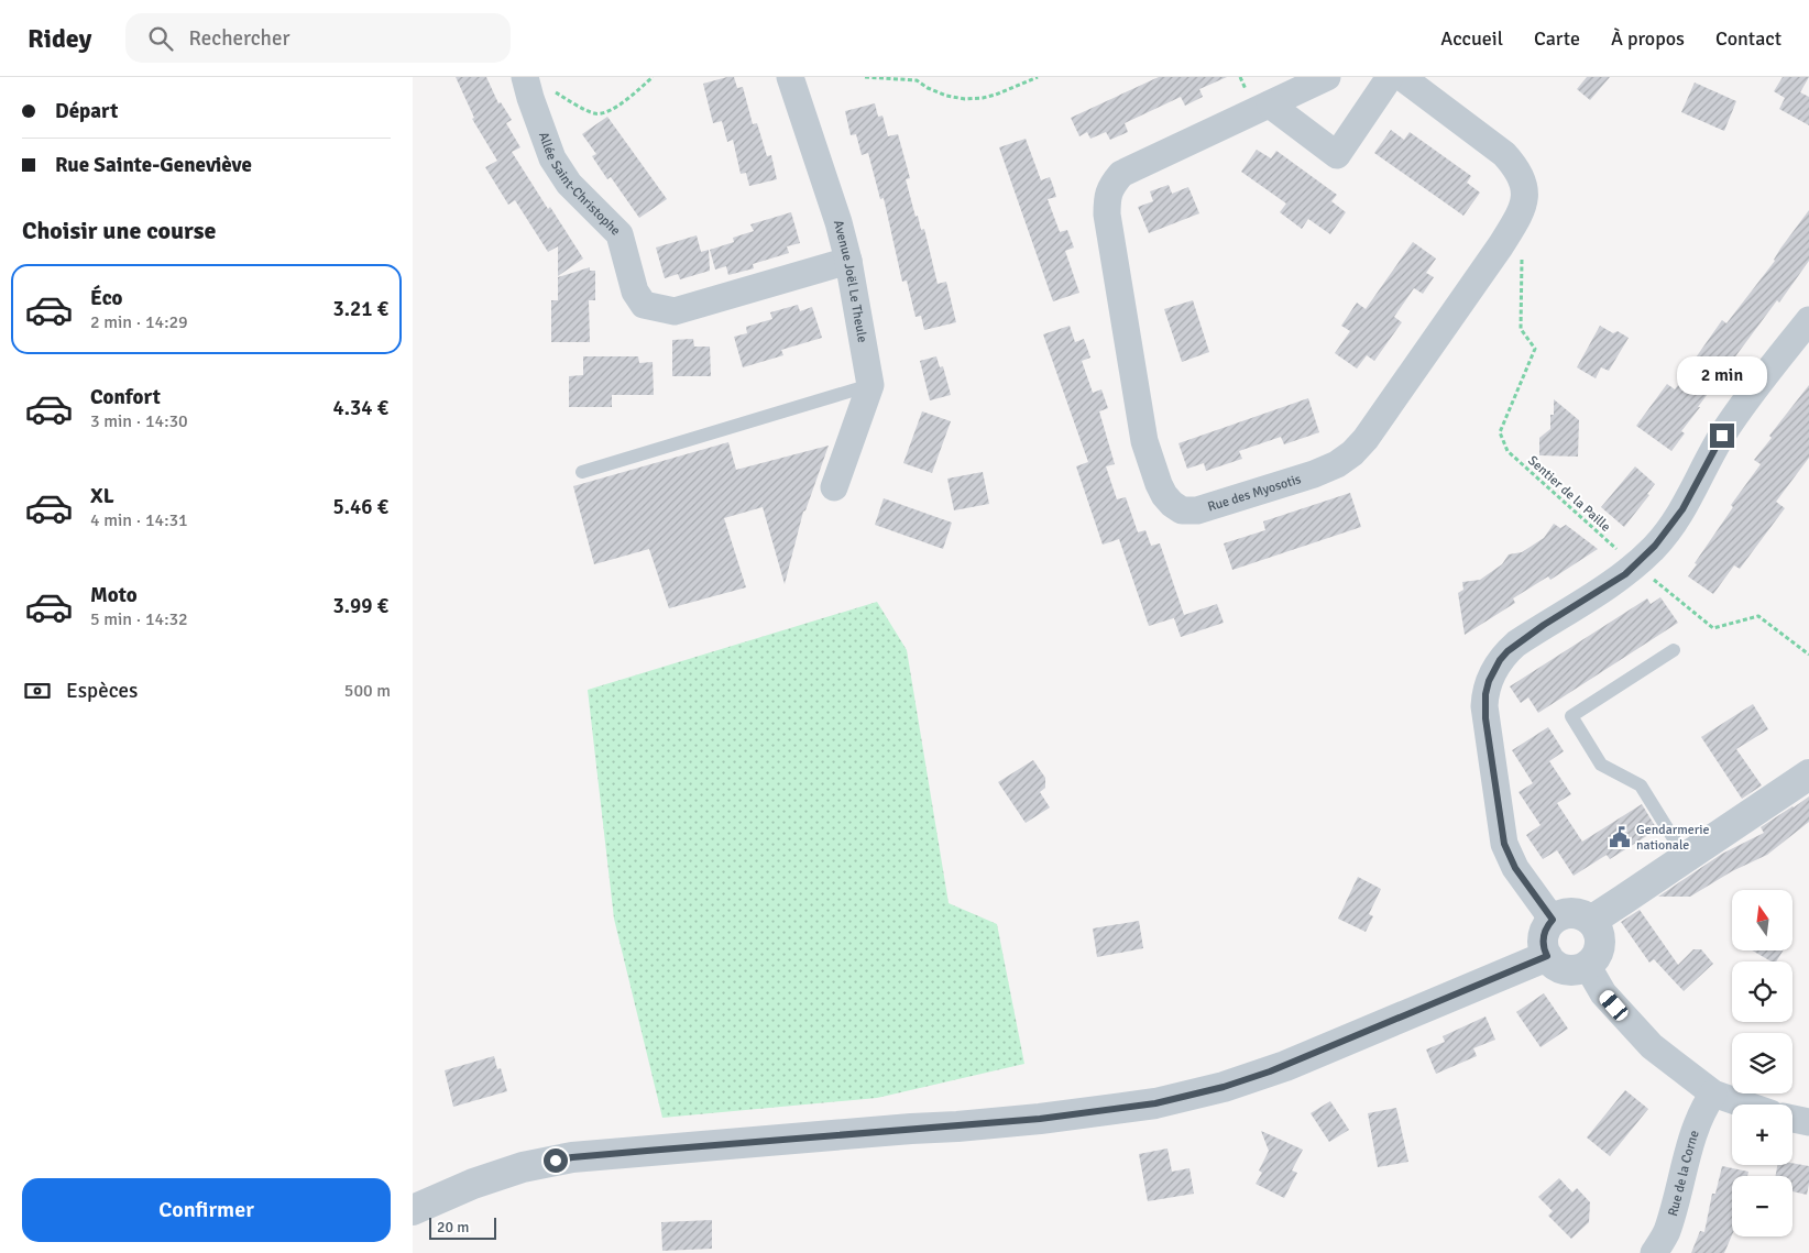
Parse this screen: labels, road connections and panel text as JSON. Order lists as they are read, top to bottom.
{
  "streets": {
    "street": [
      "Allée Saint-Christophe",
      "Avenue Joël Le Theule",
      "Rue des Myosotis",
      "Rue de la Corne"
    ],
    "path": ["Sentier de la Paille"]
  },
  "crossings": [
    ["Allée Saint-Christophe", "Avenue Joël Le Theule"],
    ["Rue des Myosotis", "Sentier de la Paille"]
  ],
  "places": {
    "public building": ["Gendarmerie nationale"]
  },
  "scale_bar": "20 m",
  "north": "top",
  "page": {
    "header": "Ridey",
    "search": "Rechercher",
    "nav": [
      "Accueil",
      "Carte",
      "À propos",
      "Contact"
    ],
    "banner": ["Départ", "Rue Sainte-Geneviève"],
    "heading": "Choisir une course",
    "list": [
      {
        "name": "Éco",
        "note": "2 min · 14:29",
        "value": "3.21 €"
      },
      {
        "name": "Confort",
        "note": "3 min · 14:30",
        "value": "4.34 €"
      },
      {
        "name": "XL",
        "note": "4 min · 14:31",
        "value": "5.46 €"
      },
      {
        "name": "Moto",
        "note": "5 min · 14:32",
        "value": "3.99 €"
      }
    ],
    "bubble": "2 min",
    "pay": ["Espèces", "500 m"],
    "map_buttons": ["+", "−"],
    "buttons": "Confirmer",
    "scale": "20 m"
  }
}
